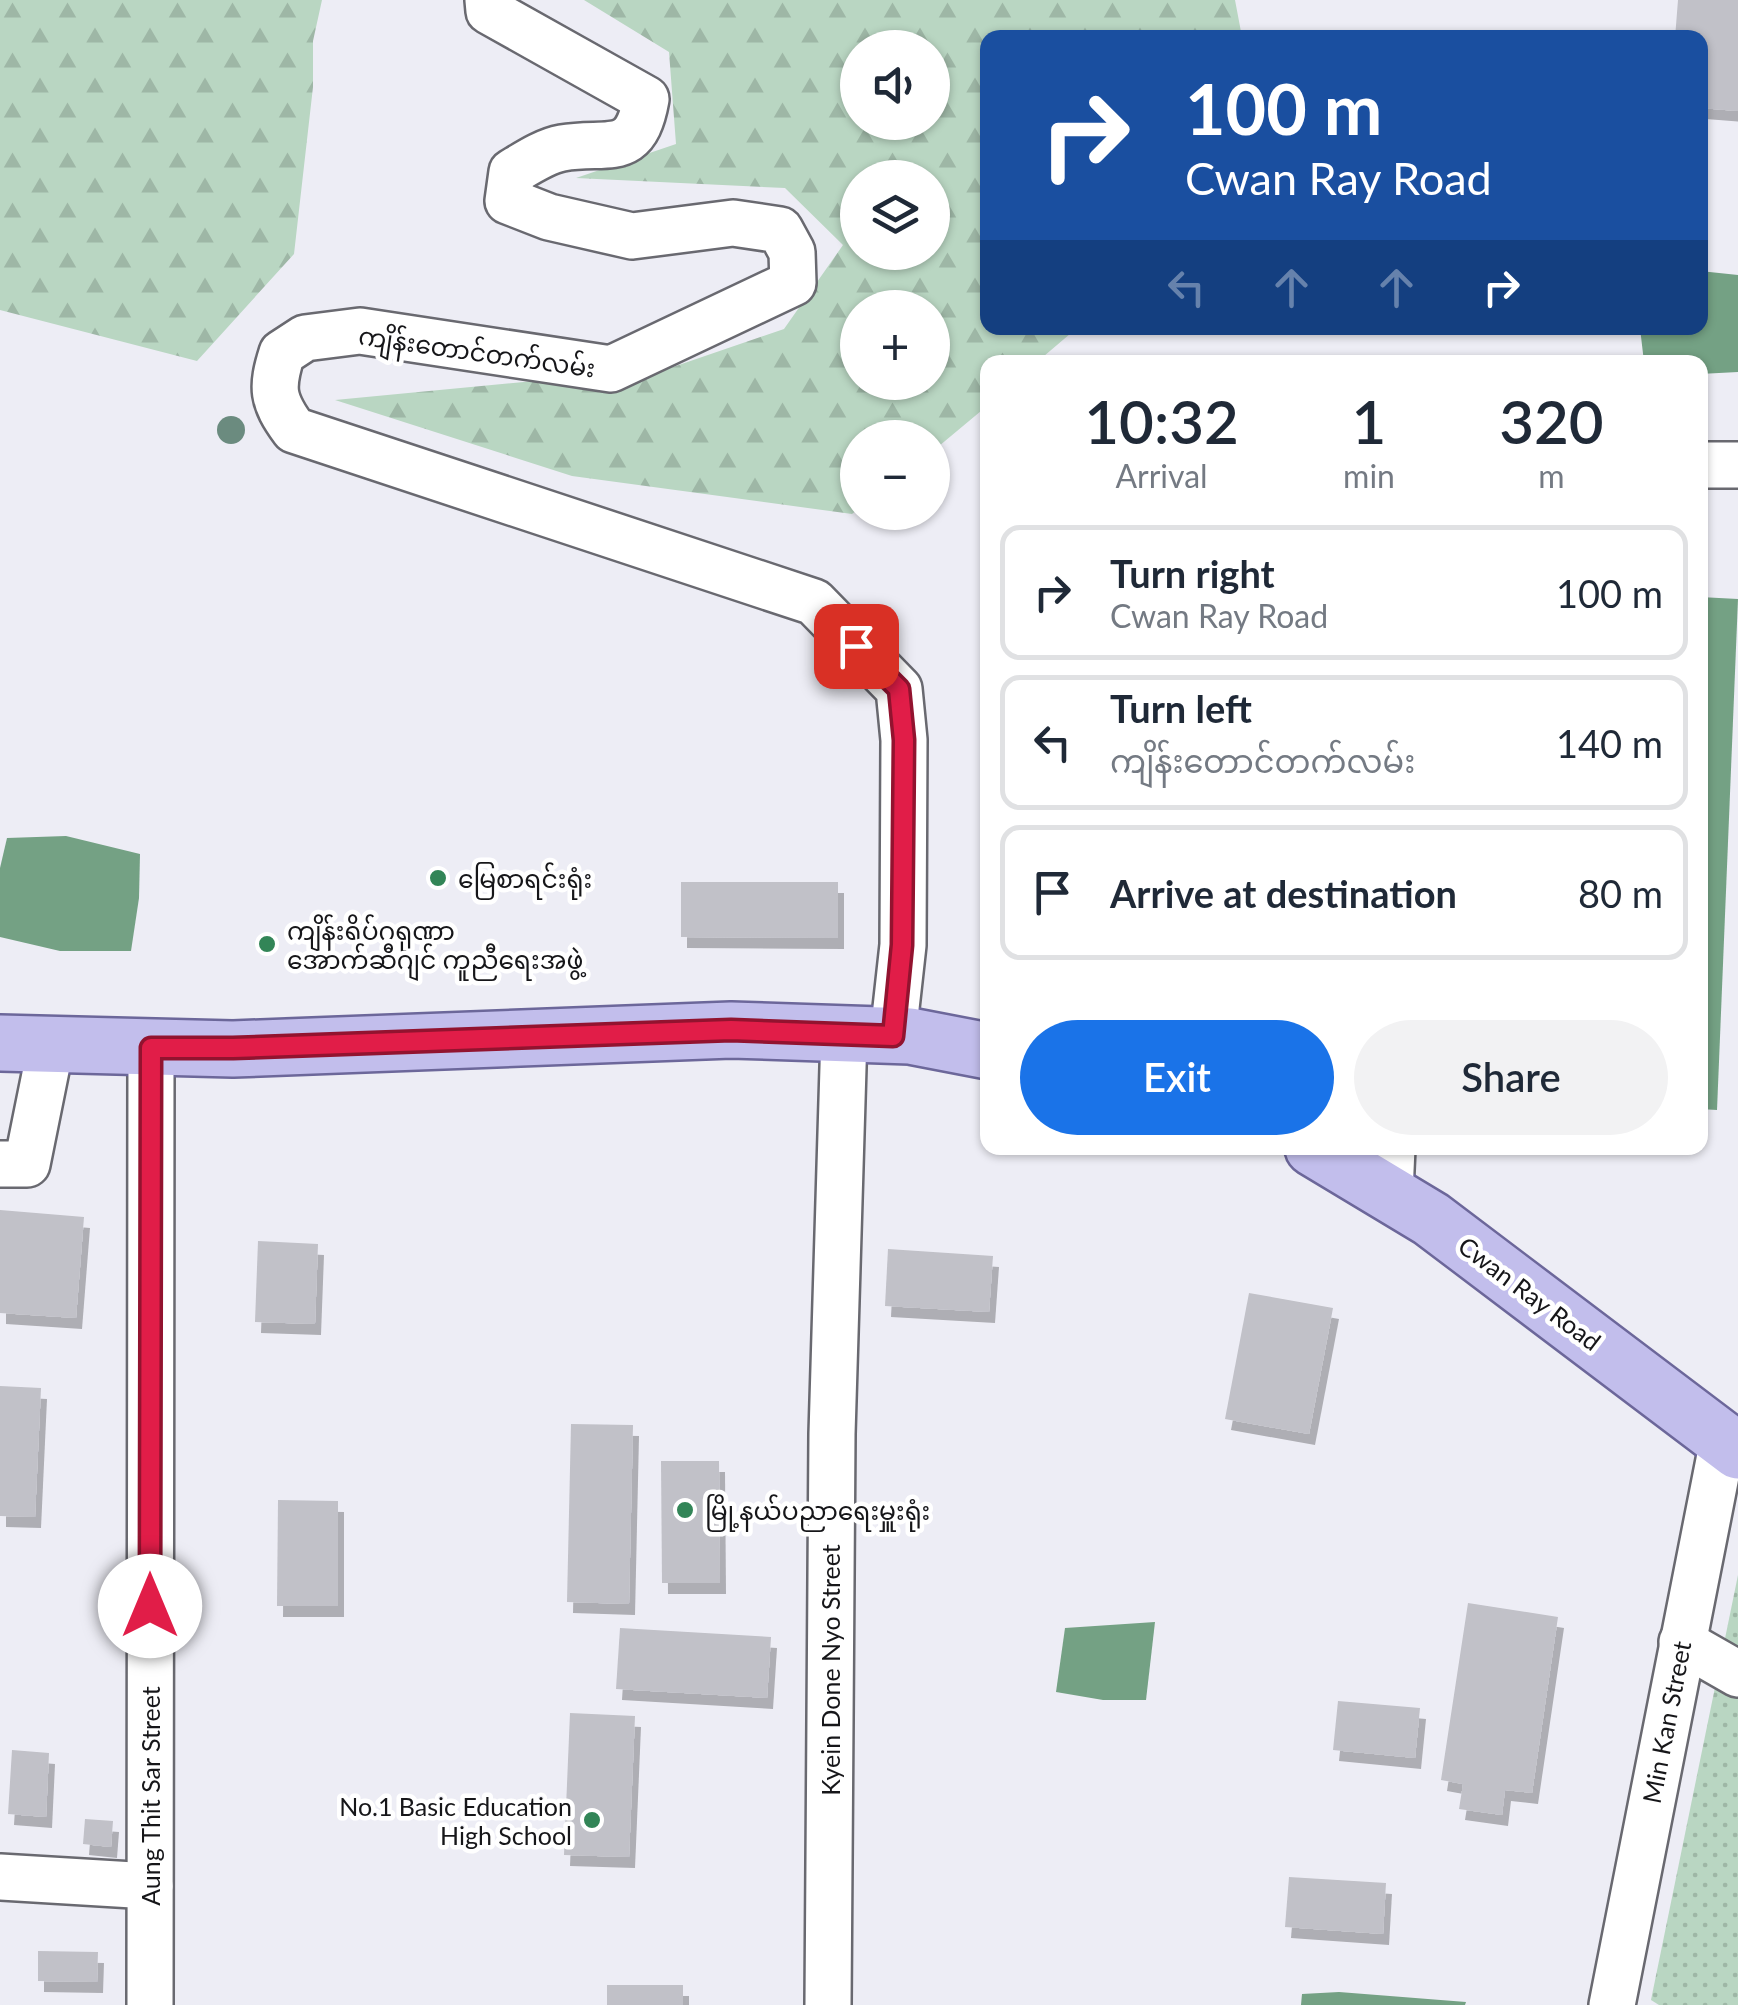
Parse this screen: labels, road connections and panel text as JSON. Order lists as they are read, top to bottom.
{
  "streets": {
    "main road": ["Cwan Ray Road"],
    "street": [
      "ကျိန်းတောင်တက်လမ်း",
      "Kyein Done Nyo Street",
      "Min Kan Street",
      "Aung Thit Sar Street"
    ]
  },
  "crossings": [
    ["ကျိန်းတောင်တက်လမ်း", "Kyein Done Nyo Street"],
    ["Cwan Ray Road", "Min Kan Street"]
  ],
  "places": [
    "မြေစာရင်းရုံး",
    "ကျိန်းရိပ်ဂရုဏာ အောက်ဆီဂျင် ကူညီရေးအဖွဲ့",
    "မြို့နယ်ပညာရေးမှူးရုံး",
    "No.1 Basic Education High School"
  ],
  "page": {
    "map_buttons": ["+", "−"],
    "turn": ["100 m", "Cwan Ray Road"],
    "eta": [
      "10:32",
      "Arrival",
      "1",
      "min",
      "320",
      "m"
    ],
    "list": [
      {
        "name": "Turn right",
        "note": "Cwan Ray Road",
        "value": "100 m"
      },
      {
        "name": "Turn left",
        "note": "ကျိန်းတောင်တက်လမ်း",
        "value": "140 m"
      },
      {
        "name": "Arrive at destination",
        "value": "80 m"
      }
    ],
    "buttons": ["Exit", "Share"]
  }
}
